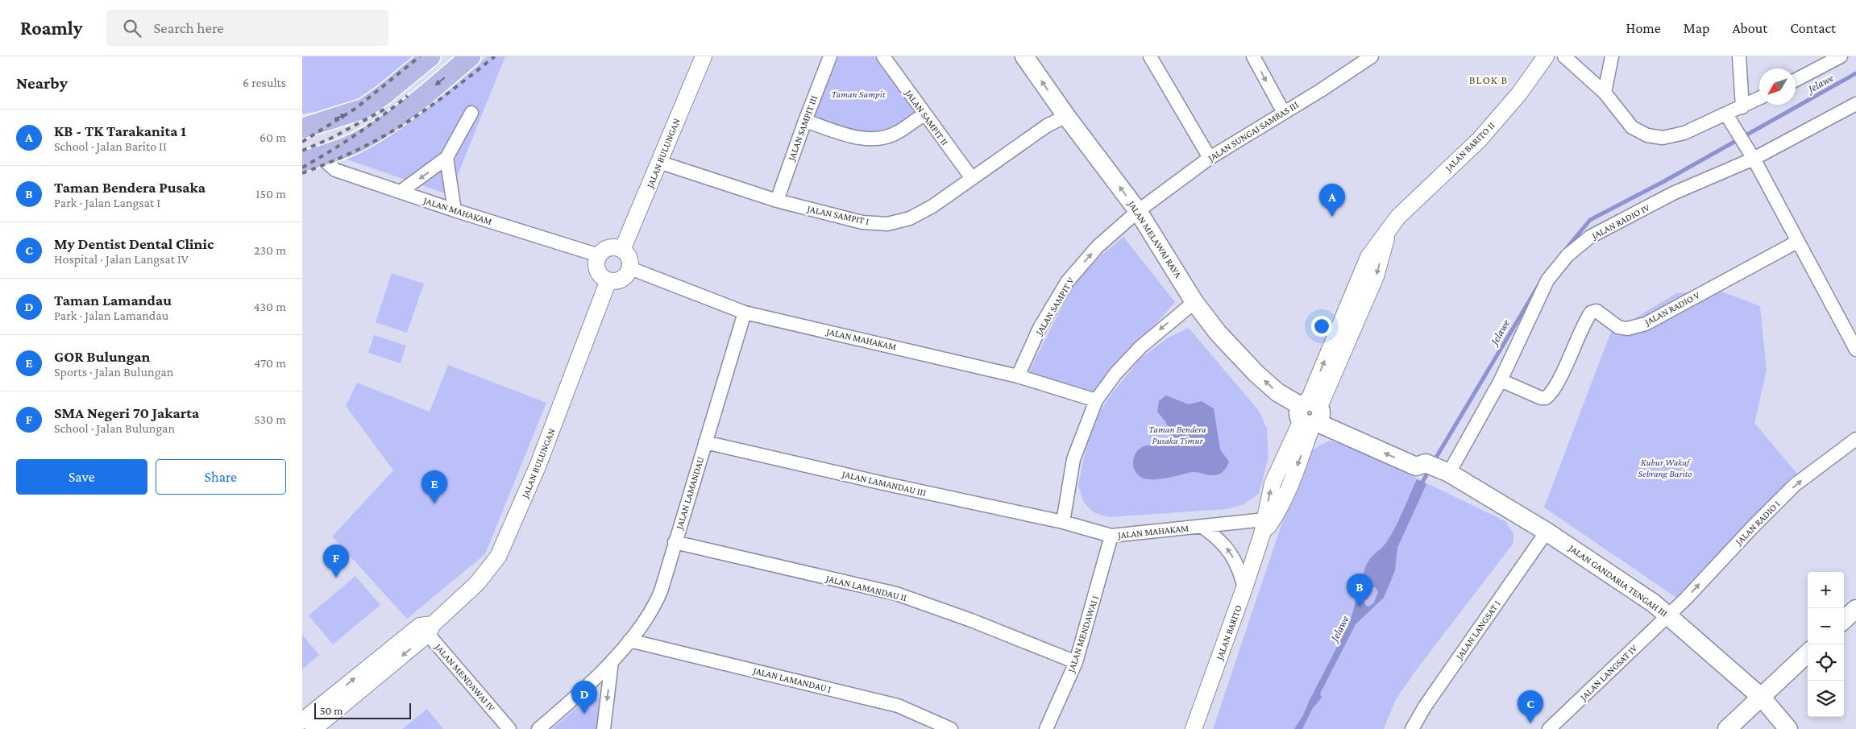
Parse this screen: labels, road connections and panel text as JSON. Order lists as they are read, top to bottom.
{
  "streets": {
    "main road": ["JALAN MELAWAI RAYA", "JALAN GANDARIA TENGAH III"],
    "street": [
      "JALAN SAMPIT II",
      "JALAN SAMPIT III",
      "JALAN SUNGAI SAMBAS III",
      "JALAN BARITO II",
      "JALAN BULUNGAN",
      "JALAN MAHAKAM",
      "JALAN SAMPIT I",
      "JALAN RADIO IV",
      "JALAN SAMPIT V",
      "JALAN RADIO V",
      "JALAN LAMANDAU III",
      "JALAN LAMANDAU",
      "JALAN RADIO I",
      "JALAN LAMANDAU II",
      "JALAN LANGSAT I",
      "JALAN BARITO",
      "JALAN MENDAWAI I",
      "JALAN LANGSAT IV",
      "JALAN MENDAWAI IV",
      "JALAN LAMANDAU I"
    ]
  },
  "crossings": [
    ["JALAN SAMPIT II", "JALAN SAMPIT I"],
    ["JALAN SAMPIT III", "JALAN SAMPIT I"],
    ["JALAN SUNGAI SAMBAS III", "JALAN MELAWAI RAYA"],
    ["JALAN SUNGAI SAMBAS III", "JALAN SAMPIT V"],
    ["JALAN BARITO II", "JALAN MELAWAI RAYA"],
    ["JALAN BARITO II", "JALAN GANDARIA TENGAH III"],
    ["JALAN BARITO II", "JALAN BARITO"],
    ["JALAN BULUNGAN", "JALAN MAHAKAM"],
    ["JALAN BULUNGAN", "JALAN SAMPIT I"],
    ["JALAN BULUNGAN", "JALAN MENDAWAI IV"],
    ["JALAN MAHAKAM", "JALAN SAMPIT V"],
    ["JALAN MAHAKAM", "JALAN LAMANDAU III"],
    ["JALAN MAHAKAM", "JALAN LAMANDAU"],
    ["JALAN MAHAKAM", "JALAN BARITO"],
    ["JALAN MAHAKAM", "JALAN MENDAWAI I"],
    ["JALAN SAMPIT I", "JALAN MELAWAI RAYA"],
    ["JALAN RADIO IV", "JALAN RADIO V"],
    ["JALAN RADIO IV", "JALAN GANDARIA TENGAH III"],
    ["JALAN MELAWAI RAYA", "JALAN SAMPIT V"],
    ["JALAN MELAWAI RAYA", "JALAN GANDARIA TENGAH III"],
    ["JALAN MELAWAI RAYA", "JALAN BARITO"],
    ["JALAN LAMANDAU III", "JALAN LAMANDAU"],
    ["JALAN LAMANDAU", "JALAN LAMANDAU II"],
    ["JALAN LAMANDAU", "JALAN LAMANDAU I"],
    ["JALAN RADIO I", "JALAN GANDARIA TENGAH III"],
    ["JALAN RADIO I", "JALAN LANGSAT IV"],
    ["JALAN GANDARIA TENGAH III", "JALAN LANGSAT I"],
    ["JALAN GANDARIA TENGAH III", "JALAN BARITO"],
    ["JALAN GANDARIA TENGAH III", "JALAN LANGSAT IV"],
    ["JALAN LAMANDAU II", "JALAN MENDAWAI I"]
  ],
  "one_way": ["JALAN MELAWAI RAYA", "JALAN RADIO I"],
  "districts": ["BLOK B"],
  "water": ["Jelawe"],
  "parks": ["Taman Sampit", "Taman Bendera Pusaka Timur", "Kubur Wakaf Sebrang Barito"],
  "scale_bar": "50 m",
  "north": "bottom left",
  "page": {
    "header": "Roamly",
    "search": "Search here",
    "nav": [
      "Home",
      "Map",
      "About",
      "Contact"
    ],
    "heading": ["Nearby", "6 results"],
    "list": [
      {
        "mark": "A",
        "name": "KB - TK Tarakanita 1",
        "note": "School · Jalan Barito II",
        "value": "60 m"
      },
      {
        "mark": "B",
        "name": "Taman Bendera Pusaka",
        "note": "Park · Jalan Langsat I",
        "value": "150 m"
      },
      {
        "mark": "C",
        "name": "My Dentist Dental Clinic",
        "note": "Hospital · Jalan Langsat IV",
        "value": "230 m"
      },
      {
        "mark": "D",
        "name": "Taman Lamandau",
        "note": "Park · Jalan Lamandau",
        "value": "430 m"
      },
      {
        "mark": "E",
        "name": "GOR Bulungan",
        "note": "Sports · Jalan Bulungan",
        "value": "470 m"
      },
      {
        "mark": "F",
        "name": "SMA Negeri 70 Jakarta",
        "note": "School · Jalan Bulungan",
        "value": "530 m"
      }
    ],
    "pins": [
      "A",
      "E",
      "F",
      "B",
      "D",
      "C"
    ],
    "buttons": ["Save", "Share"],
    "map_buttons": ["+", "−"],
    "scale": "50 m"
  }
}
